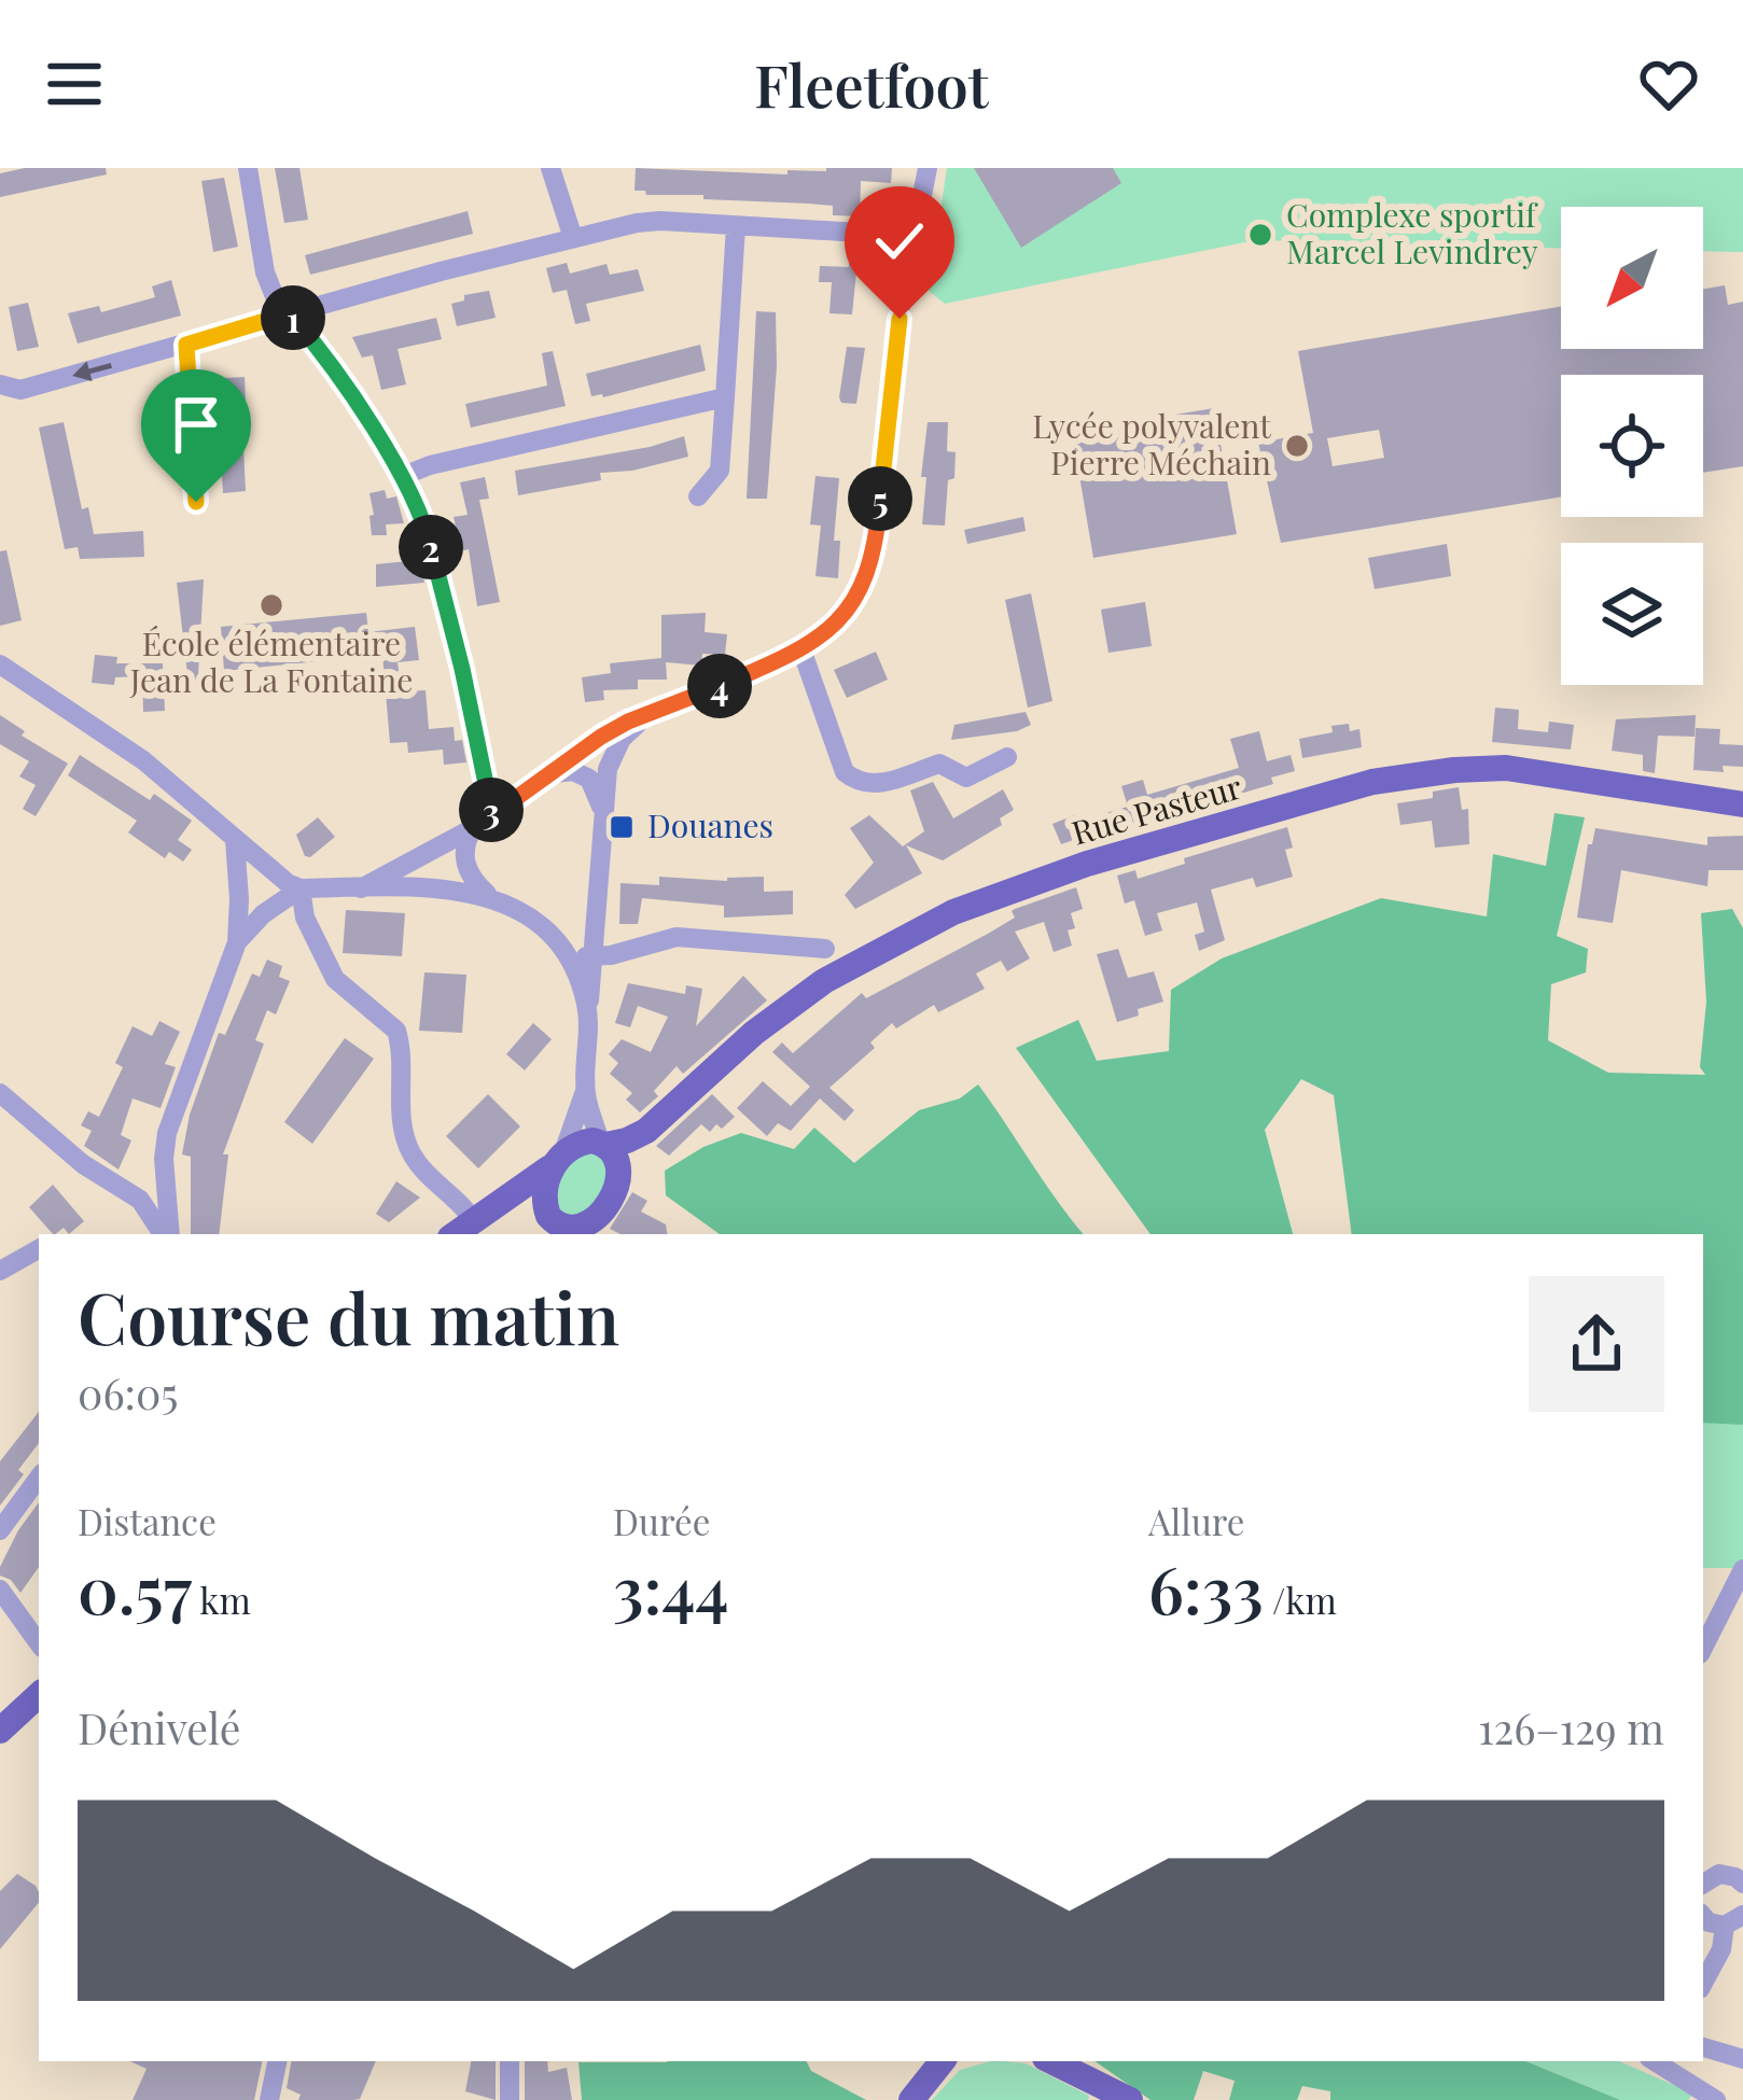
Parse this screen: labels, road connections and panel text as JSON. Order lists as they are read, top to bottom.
{
  "streets": {
    "main road": ["Rue Pasteur"]
  },
  "places": {
    "other": ["Complexe sportif Marcel Levindrey", "Lycée polyvalent Pierre Méchain", "École élémentaire Jean de La Fontaine"],
    "transit": ["Douanes"]
  },
  "north": "bottom left",
  "page": {
    "header": "Fleetfoot",
    "pins": [
      "1",
      "5",
      "2",
      "4",
      "3"
    ],
    "heading": ["Course du matin", "06:05"],
    "stats": [
      ["Distance", "0.57 km"],
      ["Durée", "3:44"],
      ["Allure", "6:33 /km"]
    ],
    "chart": ["Dénivelé", "126–129 m"]
  }
}
